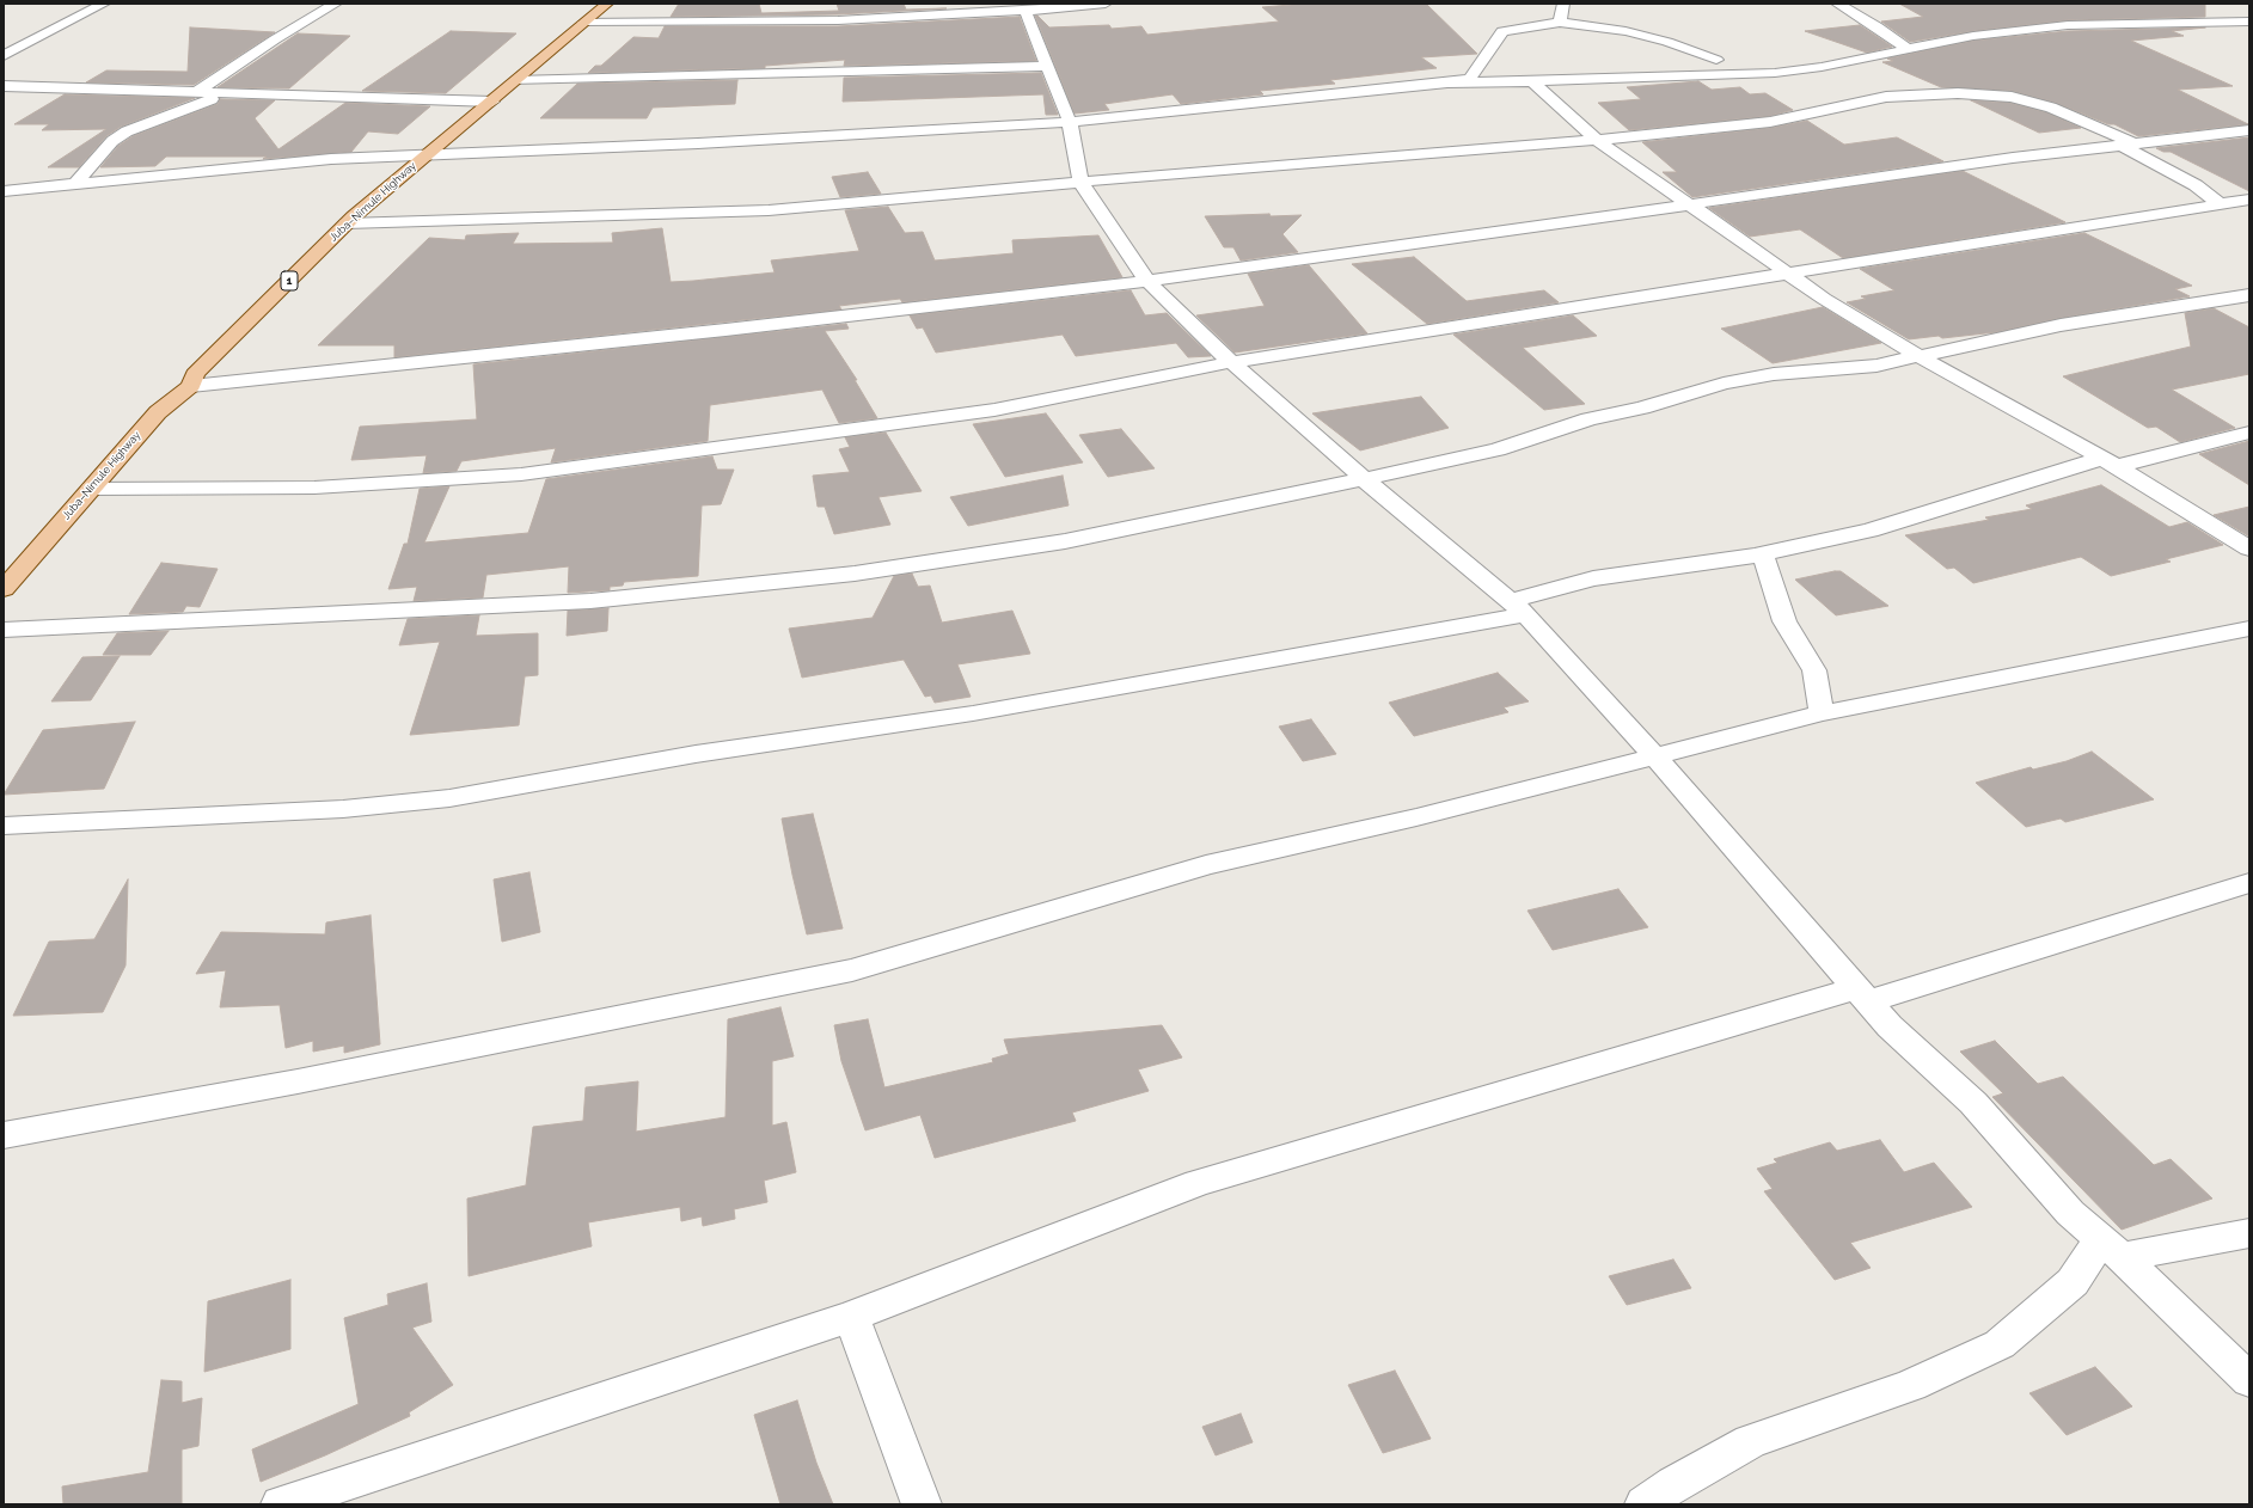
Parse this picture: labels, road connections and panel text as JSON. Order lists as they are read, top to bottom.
{
  "streets": {
    "main road": ["Juba–Nimule Highway", "1"]
  }
}
